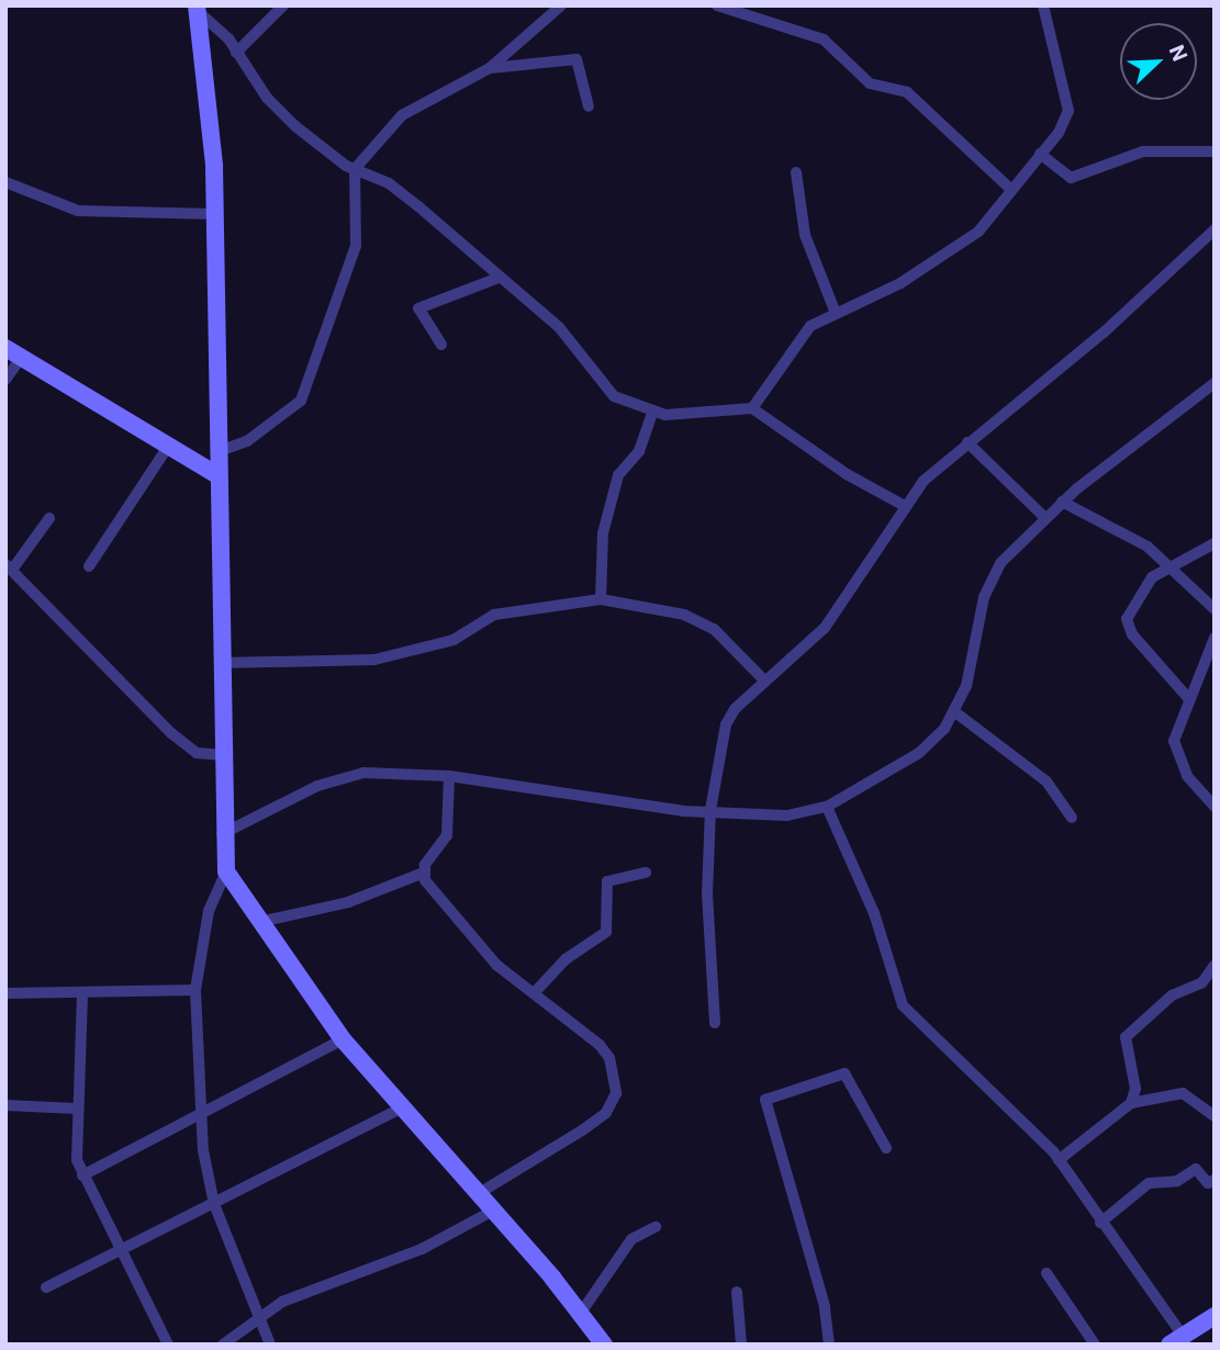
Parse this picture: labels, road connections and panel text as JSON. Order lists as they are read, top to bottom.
{
  "north": "top right"
}
